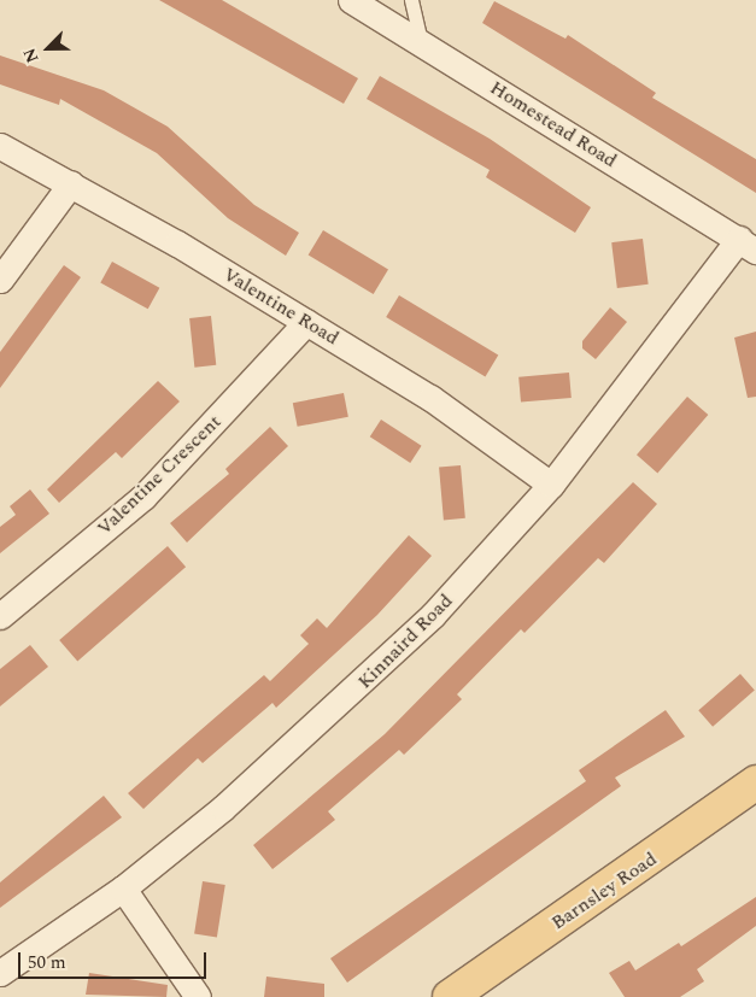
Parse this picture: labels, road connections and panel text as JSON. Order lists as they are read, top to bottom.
{
  "streets": {
    "main road": ["Barnsley Road"],
    "street": [
      "Homestead Road",
      "Valentine Road",
      "Valentine Crescent",
      "Kinnaird Road"
    ]
  },
  "crossings": [
    ["Homestead Road", "Kinnaird Road"],
    ["Valentine Road", "Valentine Crescent"],
    ["Valentine Road", "Kinnaird Road"]
  ],
  "scale_bar": "50 m",
  "north": "bottom left"
}
